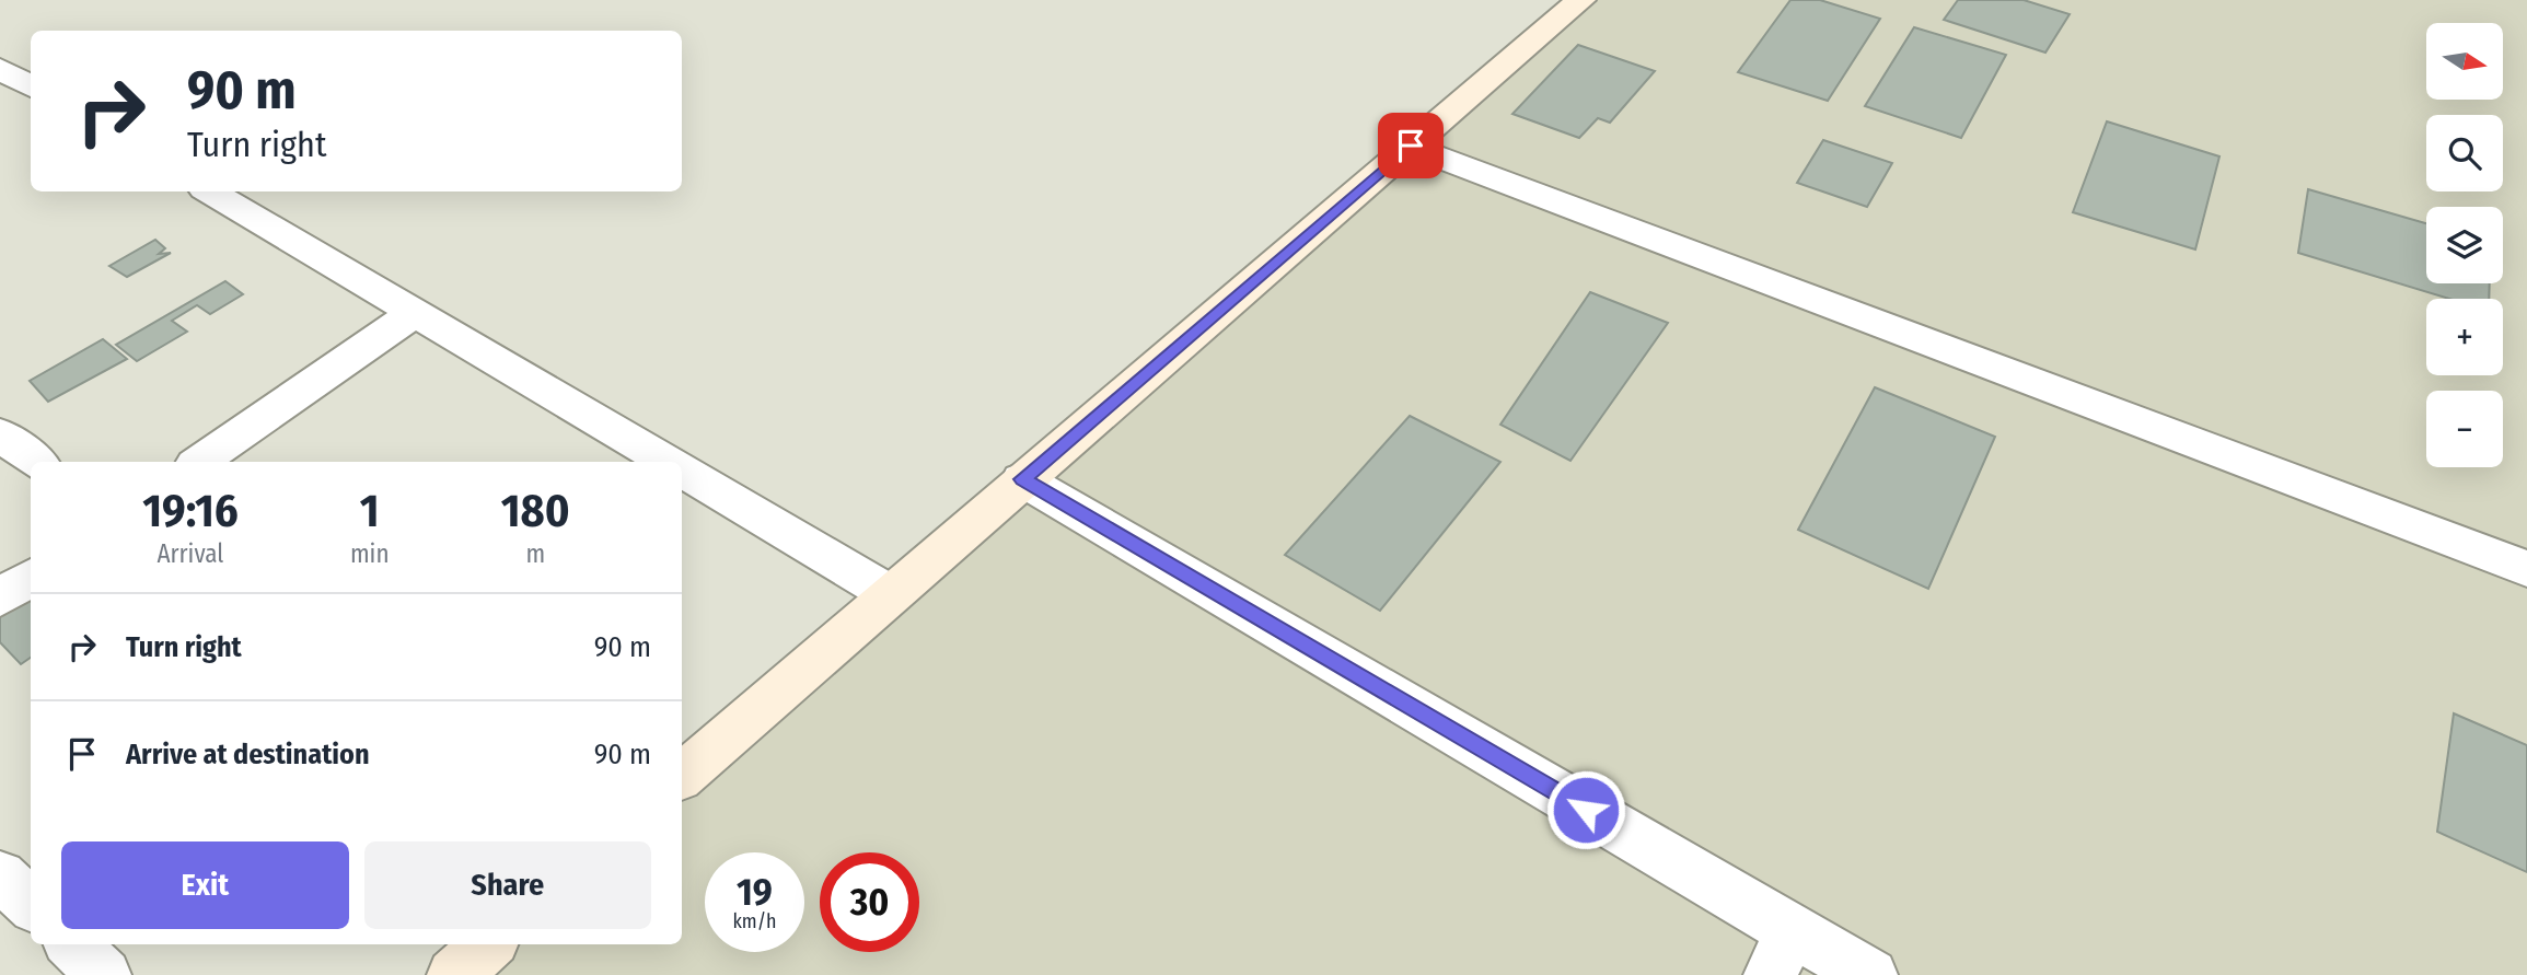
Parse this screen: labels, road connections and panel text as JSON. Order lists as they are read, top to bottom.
{
  "north": "right",
  "page": {
    "map_buttons": ["+", "−"],
    "turn": ["90 m", "Turn right"],
    "eta": [
      "19:16",
      "Arrival",
      "1",
      "min",
      "180",
      "m"
    ],
    "list": [
      {
        "name": "Turn right",
        "value": "90 m"
      },
      {
        "name": "Arrive at destination",
        "value": "90 m"
      }
    ],
    "buttons": ["Exit", "Share"],
    "speed": "19 km/h",
    "limit": "30"
  }
}
